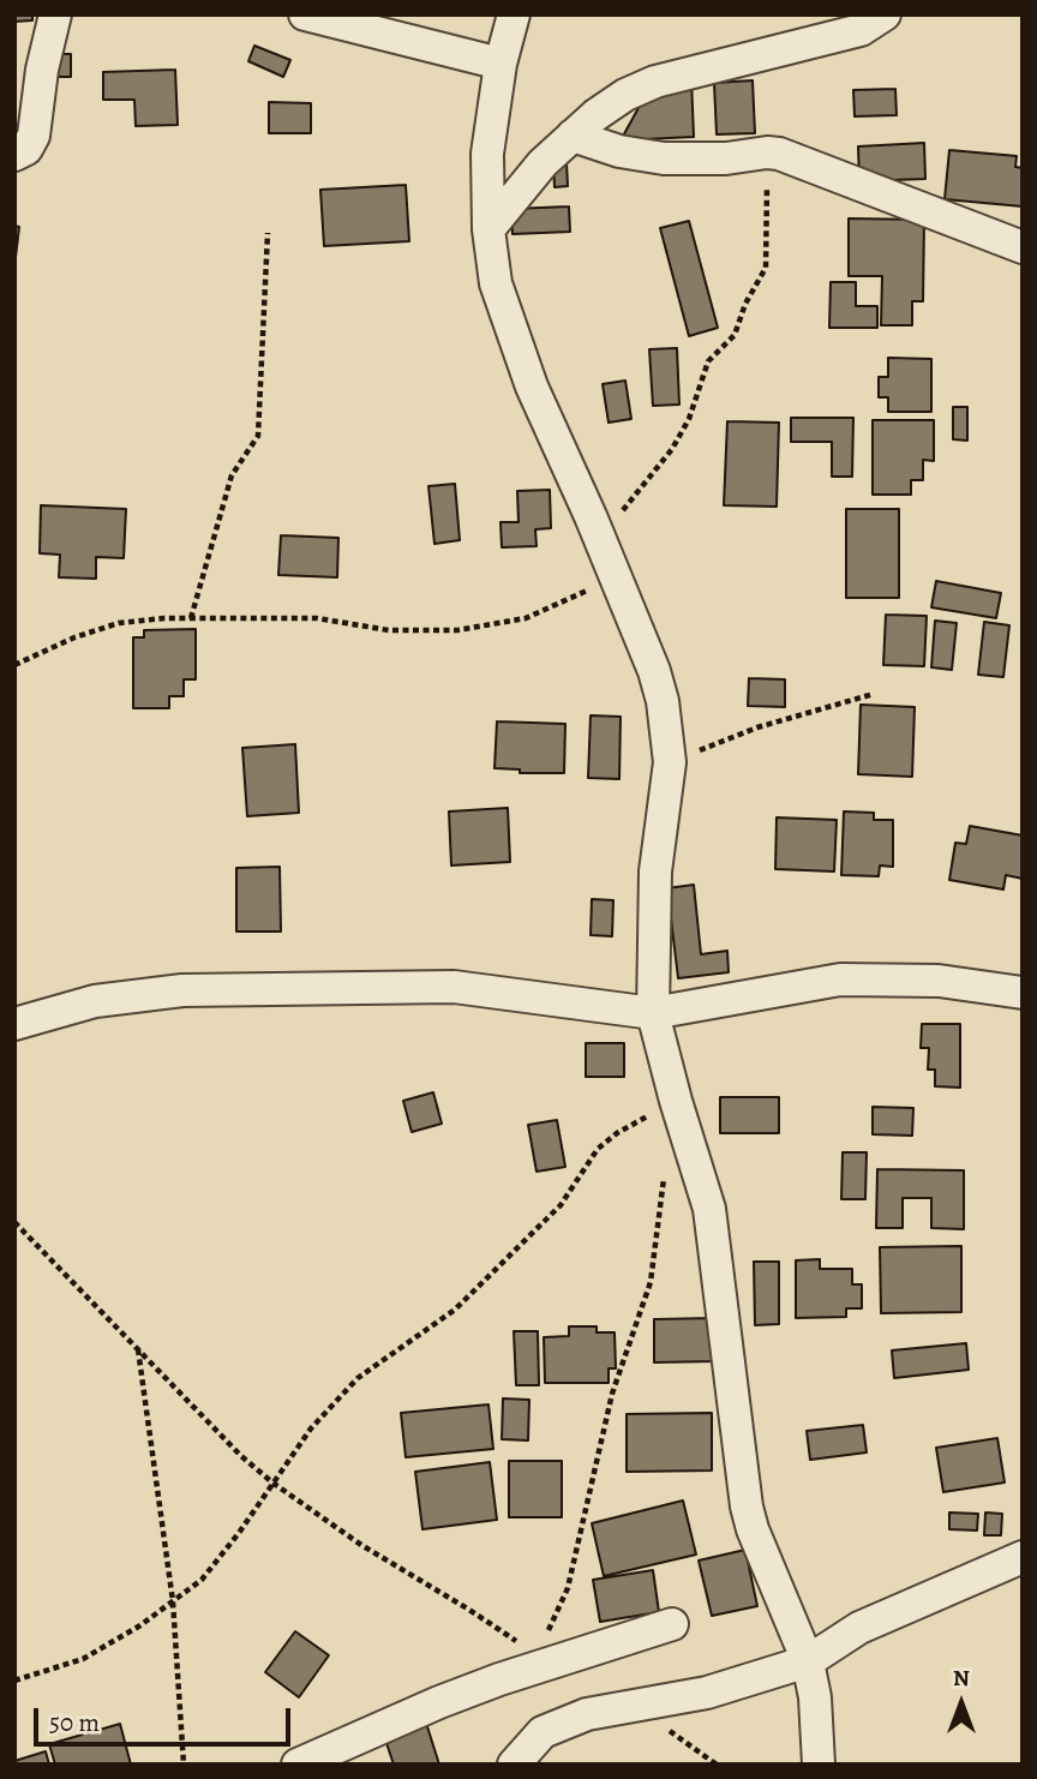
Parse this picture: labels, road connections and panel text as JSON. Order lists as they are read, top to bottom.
{
  "scale_bar": "50 m",
  "north": "top"
}
